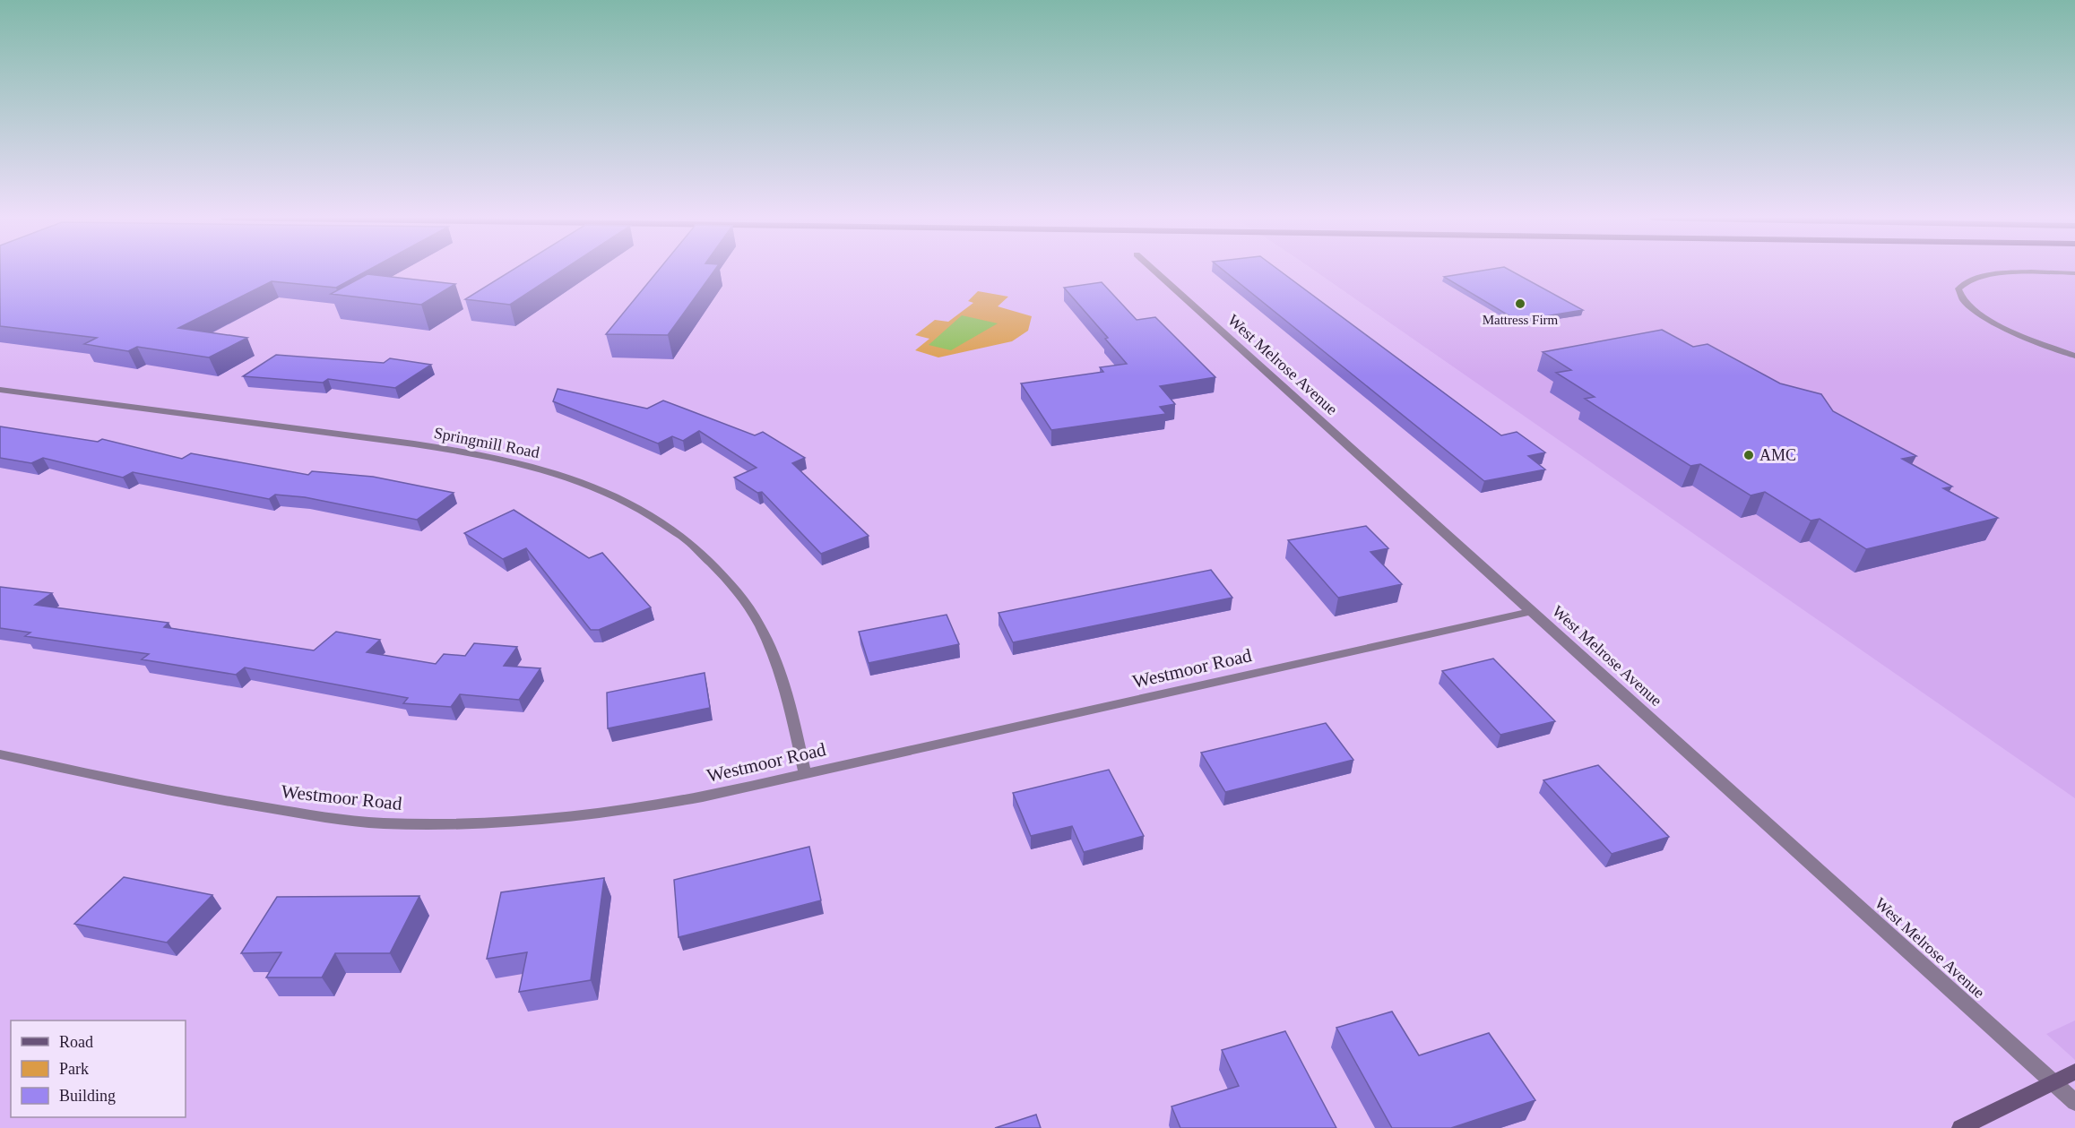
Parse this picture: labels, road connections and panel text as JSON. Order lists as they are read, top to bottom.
{
  "streets": {
    "street": ["West Melrose Avenue", "Springmill Road", "Westmoor Road"]
  },
  "crossings": [
    ["West Melrose Avenue", "Westmoor Road"],
    ["Springmill Road", "Westmoor Road"]
  ],
  "places": ["Mattress Firm", "AMC"],
  "legend": ["Road", "Park", "Building"]
}
